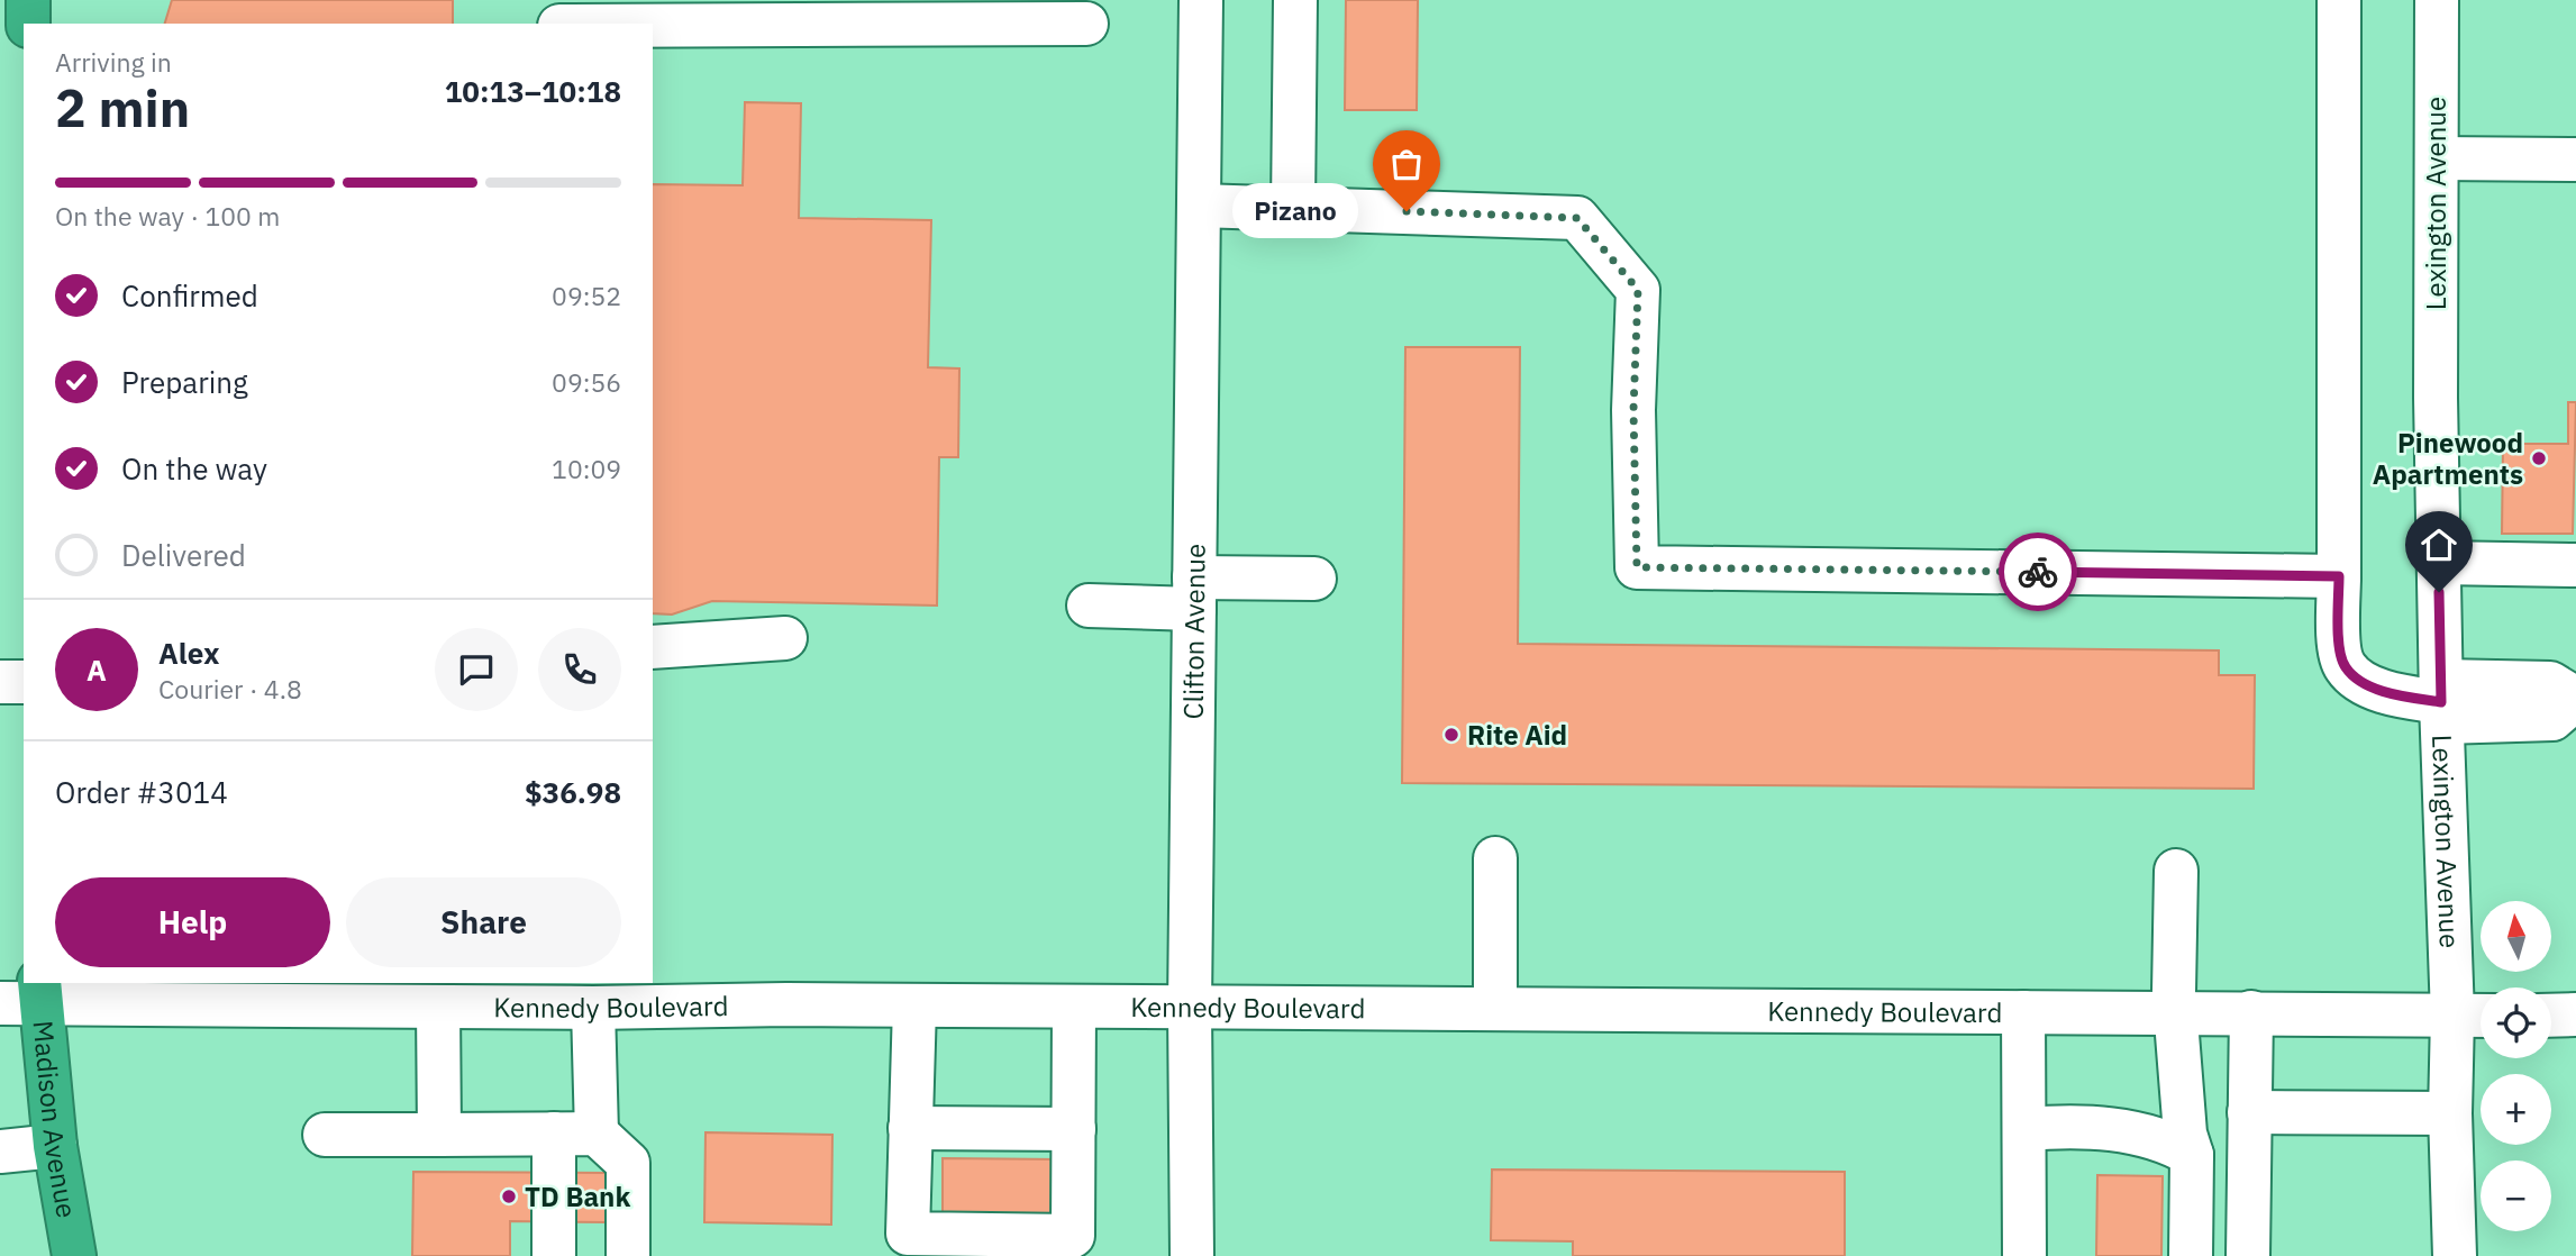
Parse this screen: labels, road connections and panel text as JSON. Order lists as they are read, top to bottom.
{
  "streets": {
    "highway": ["Madison Avenue"],
    "street": ["Lexington Avenue", "Clifton Avenue", "Kennedy Boulevard"]
  },
  "crossings": [
    ["Lexington Avenue", "Kennedy Boulevard"],
    ["Clifton Avenue", "Kennedy Boulevard"],
    ["Kennedy Boulevard", "Madison Avenue"]
  ],
  "places": [
    "Pizano",
    "Pinewood Apartments",
    "Rite Aid",
    "TD Bank"
  ],
  "north": "top",
  "page": {
    "heading": ["2 min", "Arriving in", "10:13–10:18"],
    "panel": [
      "Alex",
      "Courier · 4.8",
      "Order #3014",
      "$36.98"
    ],
    "bar": "On the way · 100 m",
    "bubble": "Pizano",
    "list": [
      ["Confirmed", "09:52"],
      ["Preparing", "09:56"],
      ["On the way", "10:09"],
      "Delivered"
    ],
    "round": "A",
    "buttons": ["Help", "Share"],
    "map_buttons": ["+", "−"]
  }
}
